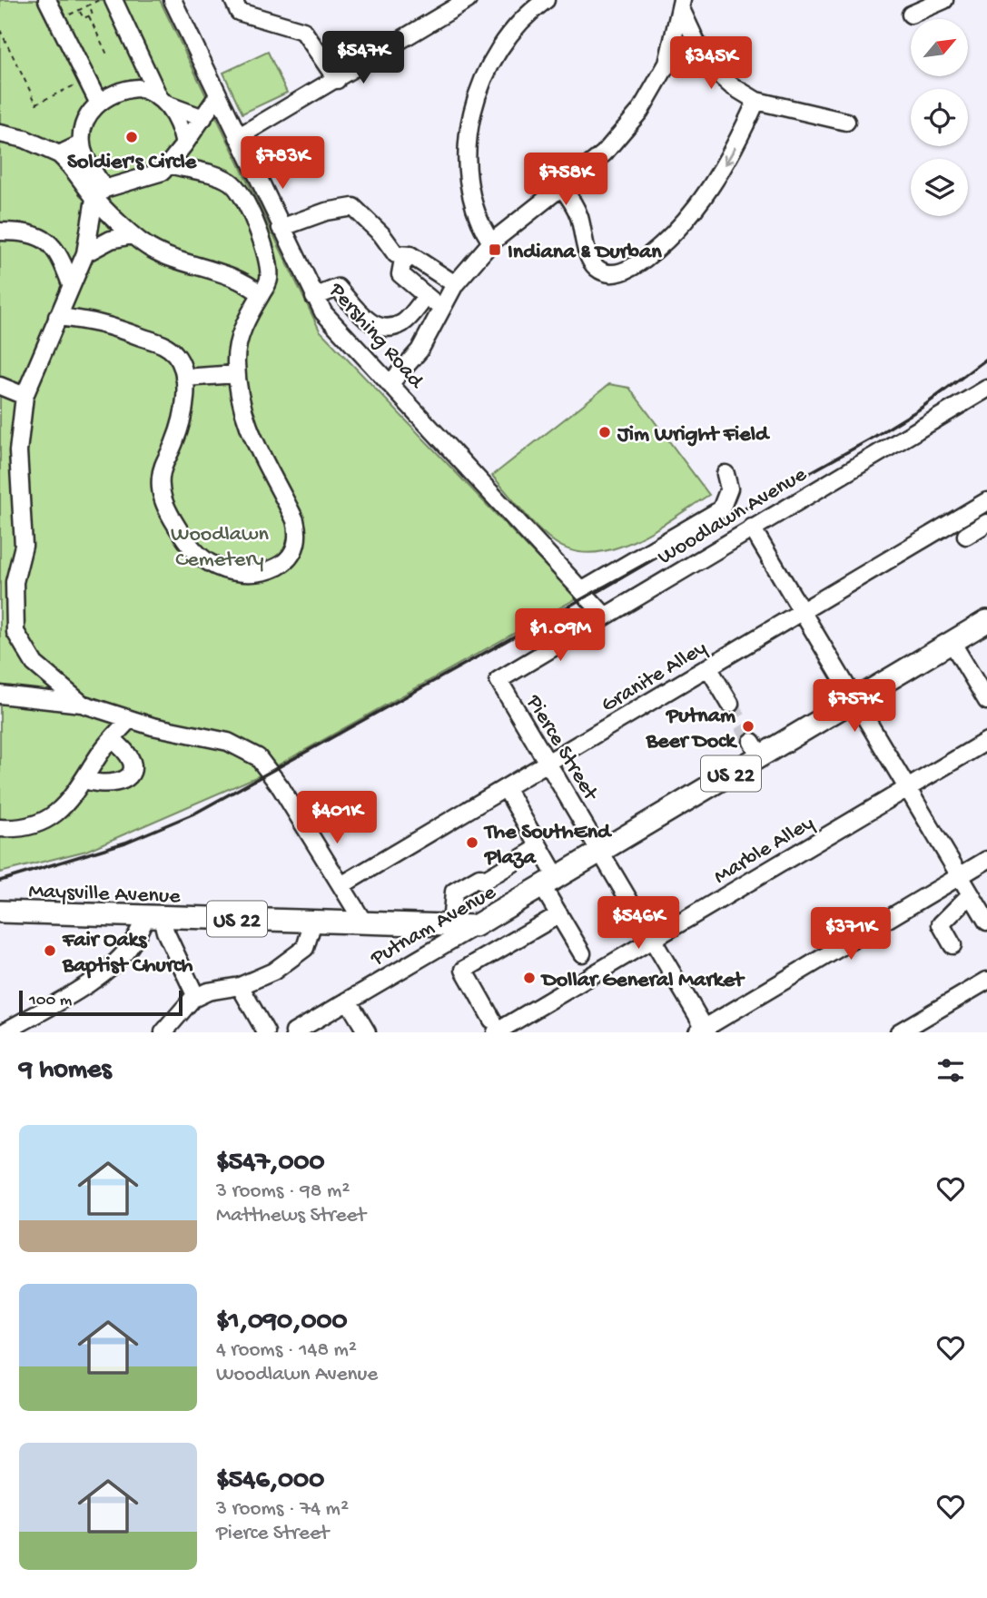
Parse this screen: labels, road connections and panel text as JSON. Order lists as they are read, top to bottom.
{
  "streets": {
    "main road": ["US 22", "Maysville Avenue", "Putnam Avenue"],
    "street": [
      "Pershing Road",
      "Woodlawn Avenue",
      "Granite Alley",
      "Pierce Street",
      "Marble Alley"
    ]
  },
  "crossings": [
    ["Pershing Road", "Woodlawn Avenue"],
    ["Woodlawn Avenue", "Pierce Street"],
    ["Granite Alley", "Pierce Street"],
    ["Pierce Street", "Marble Alley"],
    ["Pierce Street", "Putnam Avenue"],
    ["Maysville Avenue", "Putnam Avenue"]
  ],
  "parks": ["Woodlawn Cemetery"],
  "places": {
    "other": [
      "Soldier's Circle",
      "Jim Wright Field",
      "Putnam Beer Dock",
      "The SouthEnd Plaza",
      "Fair Oaks Baptist Church",
      "Dollar General Market"
    ],
    "transit": ["Indiana & Durban"]
  },
  "scale_bar": "100 m",
  "north": "top right",
  "page": {
    "price": [
      "$547K",
      "$345K",
      "$783K",
      "$758K",
      "$1.09M",
      "$757K",
      "$401K",
      "$546K",
      "$371K"
    ],
    "scale": "100 m",
    "heading": "9 homes",
    "list": [
      {
        "name": "$547,000",
        "note": "3 rooms · 98 m² · Matthews Street"
      },
      {
        "name": "$1,090,000",
        "note": "4 rooms · 148 m² · Woodlawn Avenue"
      },
      {
        "name": "$546,000",
        "note": "3 rooms · 74 m² · Pierce Street"
      }
    ]
  }
}
